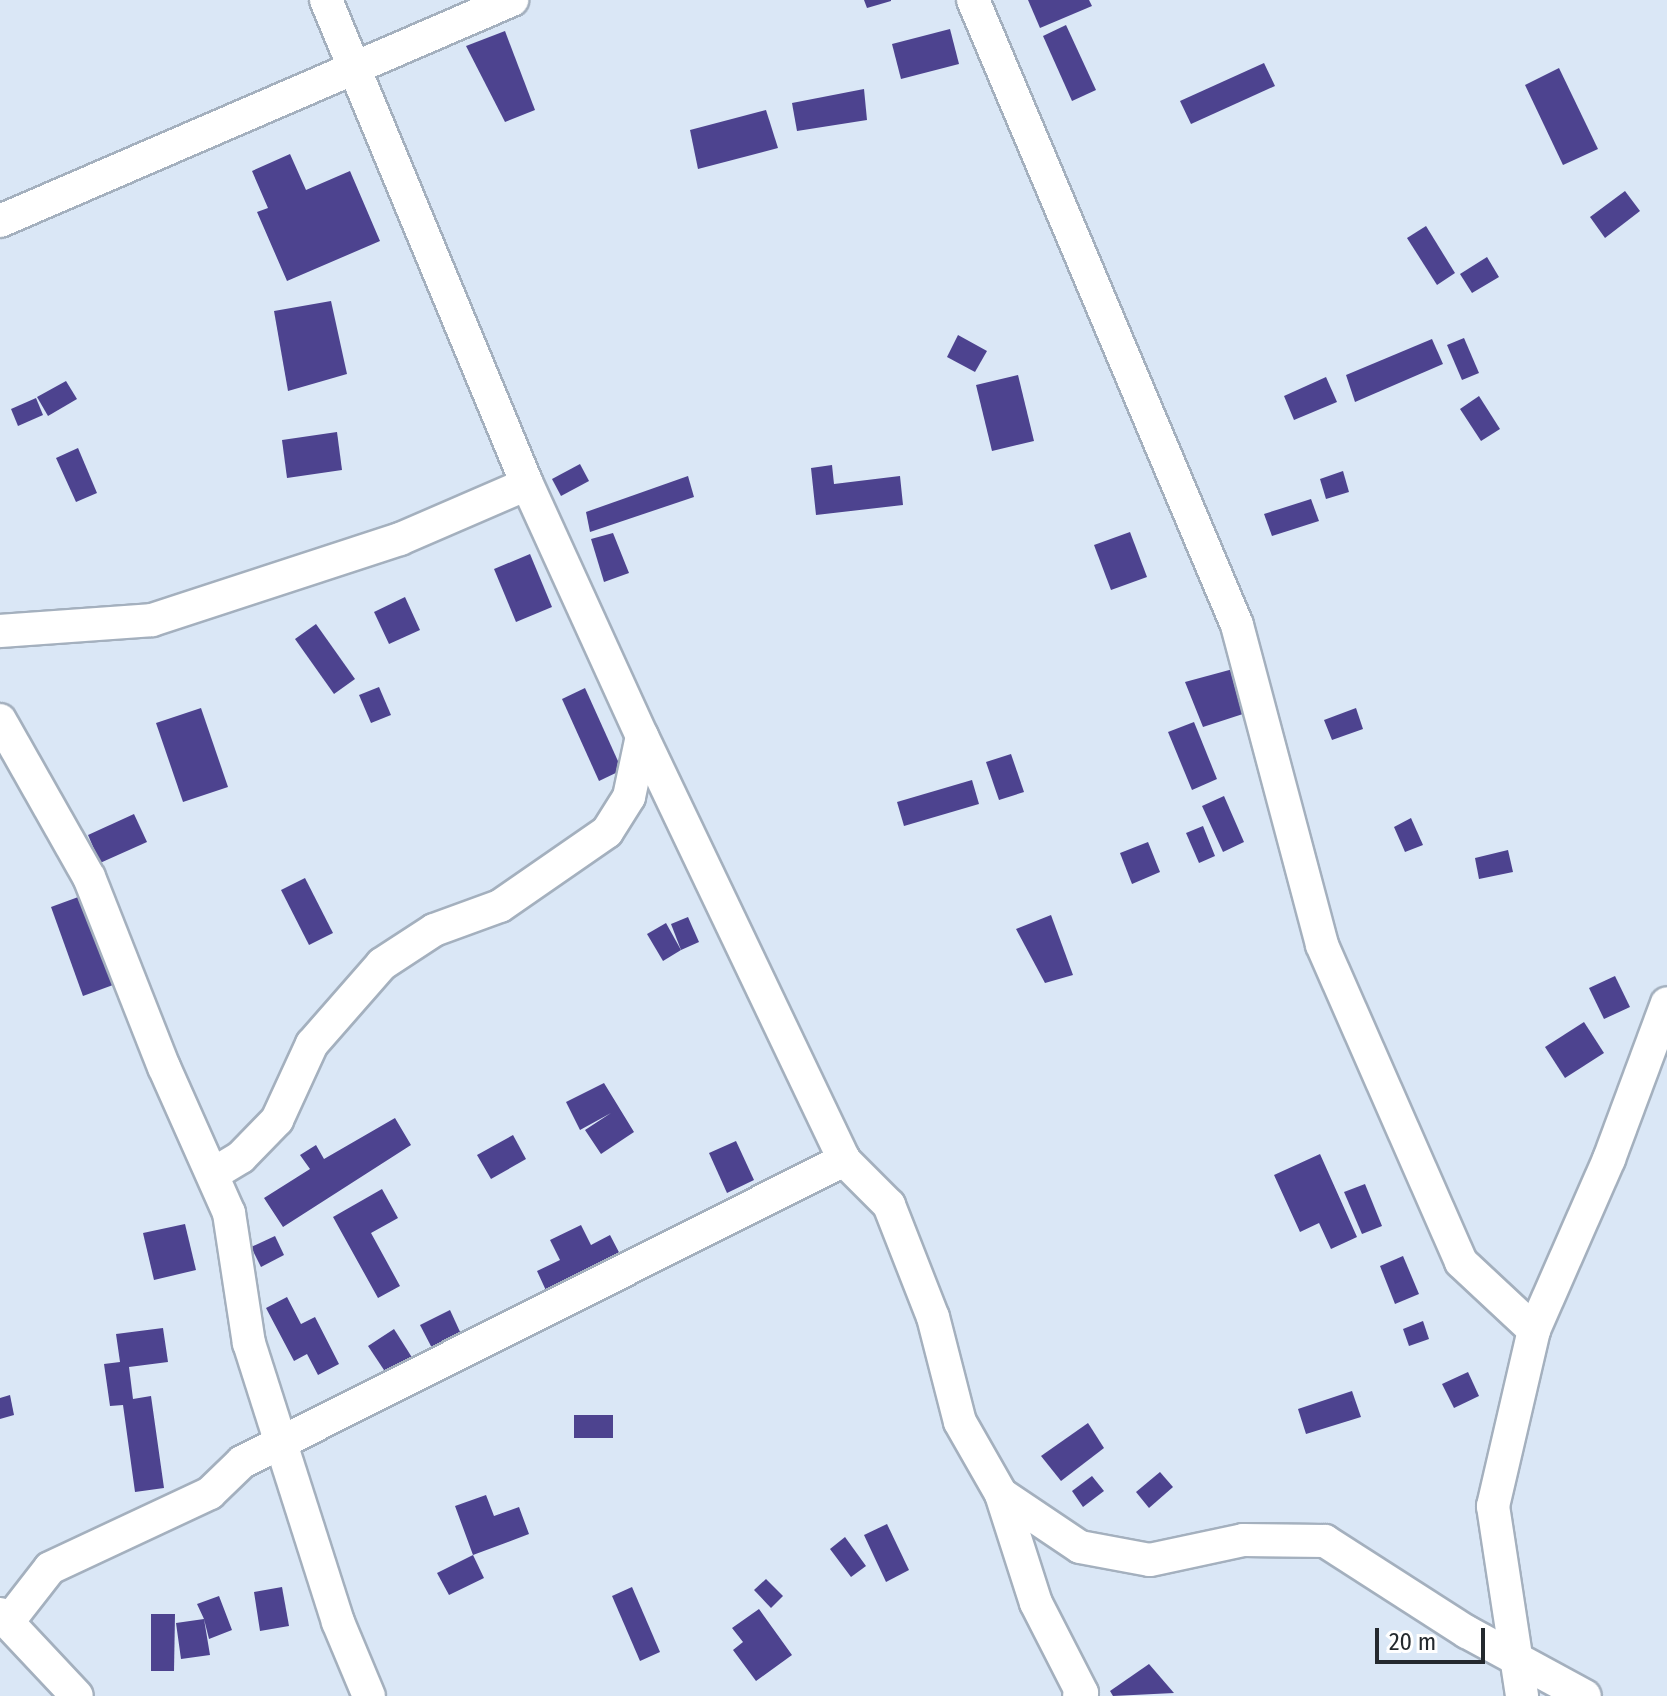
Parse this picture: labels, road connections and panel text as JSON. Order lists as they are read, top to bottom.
{
  "scale_bar": "20 m"
}
